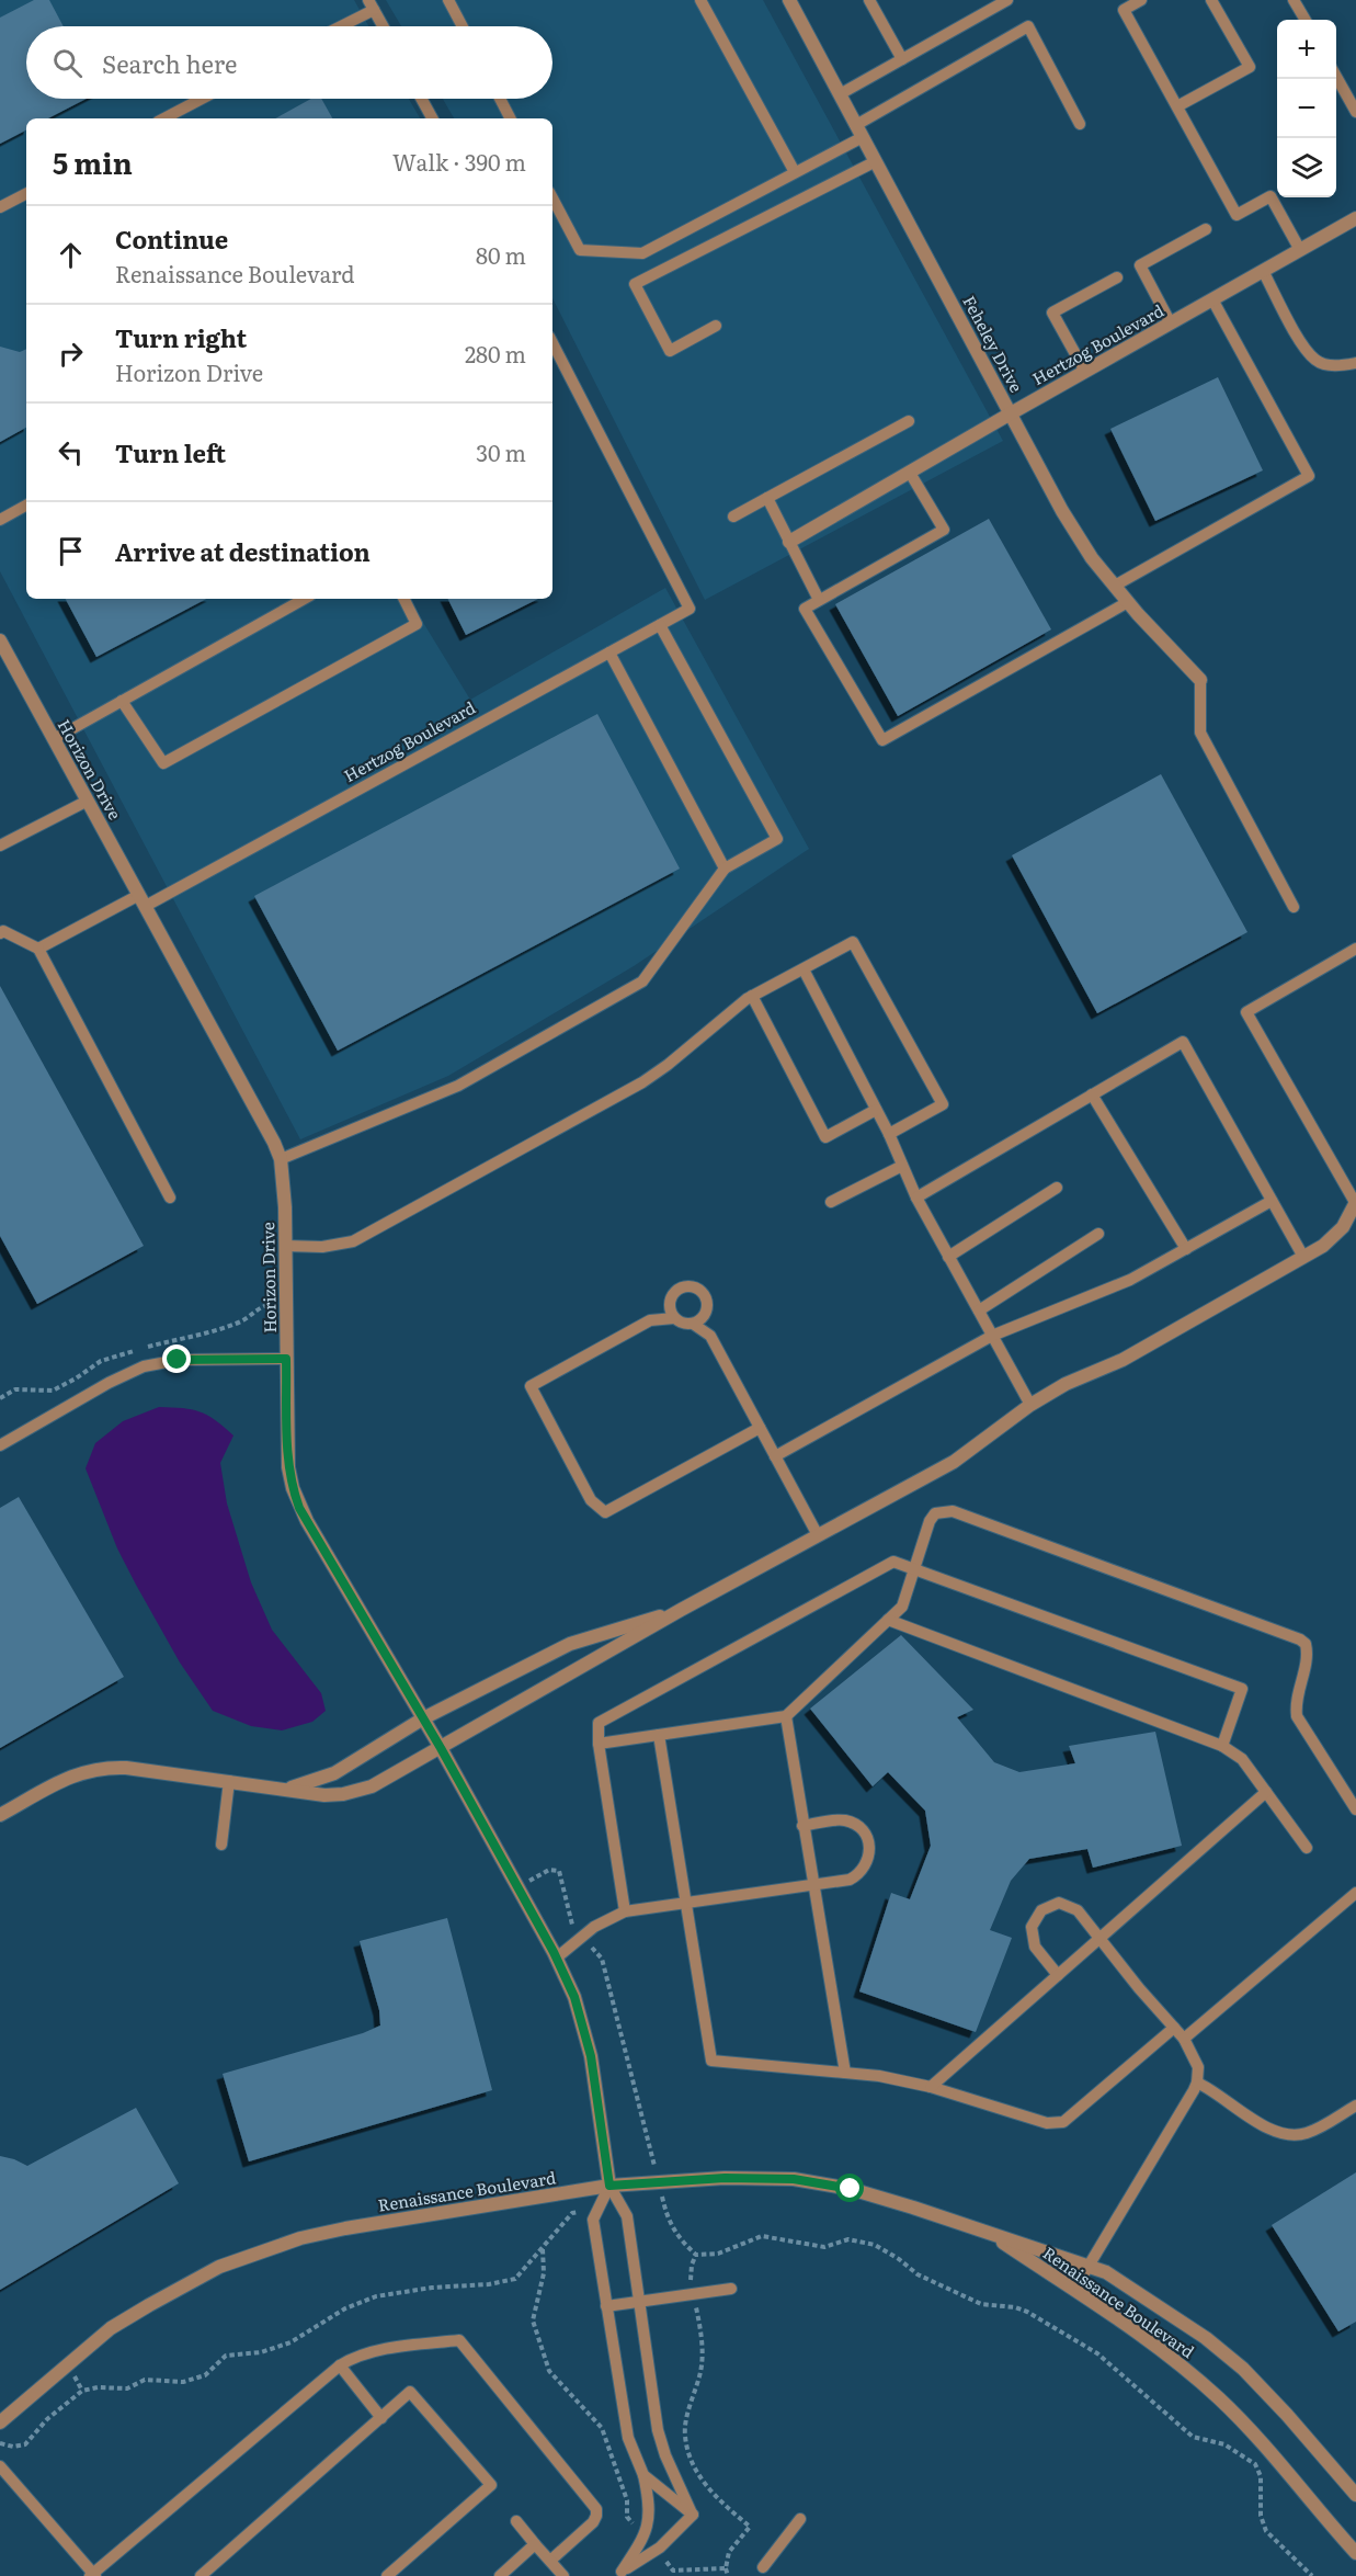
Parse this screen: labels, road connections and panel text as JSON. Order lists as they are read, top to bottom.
{
  "streets": {
    "street": [
      "Feheley Drive",
      "Hertzog Boulevard",
      "Horizon Drive",
      "Renaissance Boulevard"
    ]
  },
  "crossings": [
    ["Feheley Drive", "Hertzog Boulevard"],
    ["Hertzog Boulevard", "Horizon Drive"],
    ["Horizon Drive", "Renaissance Boulevard"]
  ],
  "page": {
    "map_buttons": ["+", "−"],
    "search": "Search here",
    "heading": ["5 min", "Walk · 390 m"],
    "list": [
      ["Continue", "Renaissance Boulevard", "80 m"],
      ["Turn right", "Horizon Drive", "280 m"],
      ["Turn left", "30 m"],
      "Arrive at destination"
    ]
  }
}
